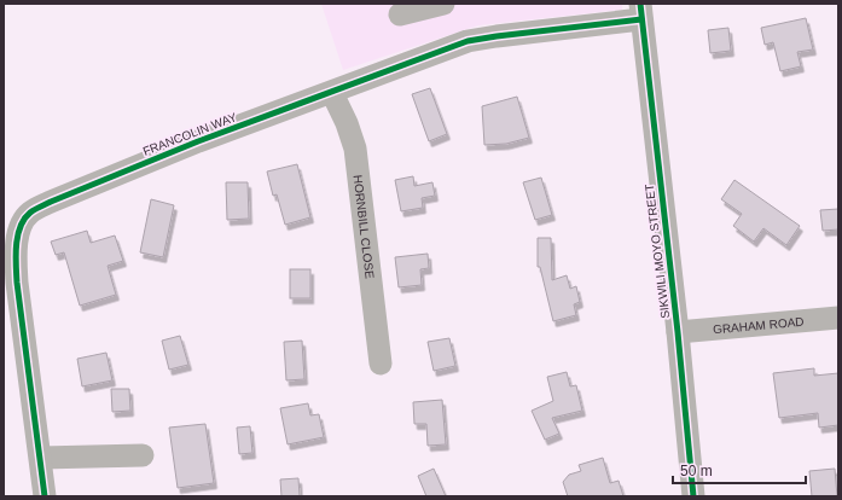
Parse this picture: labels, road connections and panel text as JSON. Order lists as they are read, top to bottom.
{
  "streets": {
    "street": [
      "FRANCOLIN WAY",
      "HORNBILL CLOSE",
      "SIKWILI MOYO STREET",
      "GRAHAM ROAD"
    ]
  },
  "crossings": [
    ["FRANCOLIN WAY", "HORNBILL CLOSE"],
    ["FRANCOLIN WAY", "SIKWILI MOYO STREET"],
    ["SIKWILI MOYO STREET", "GRAHAM ROAD"]
  ],
  "scale_bar": "50 m"
}
